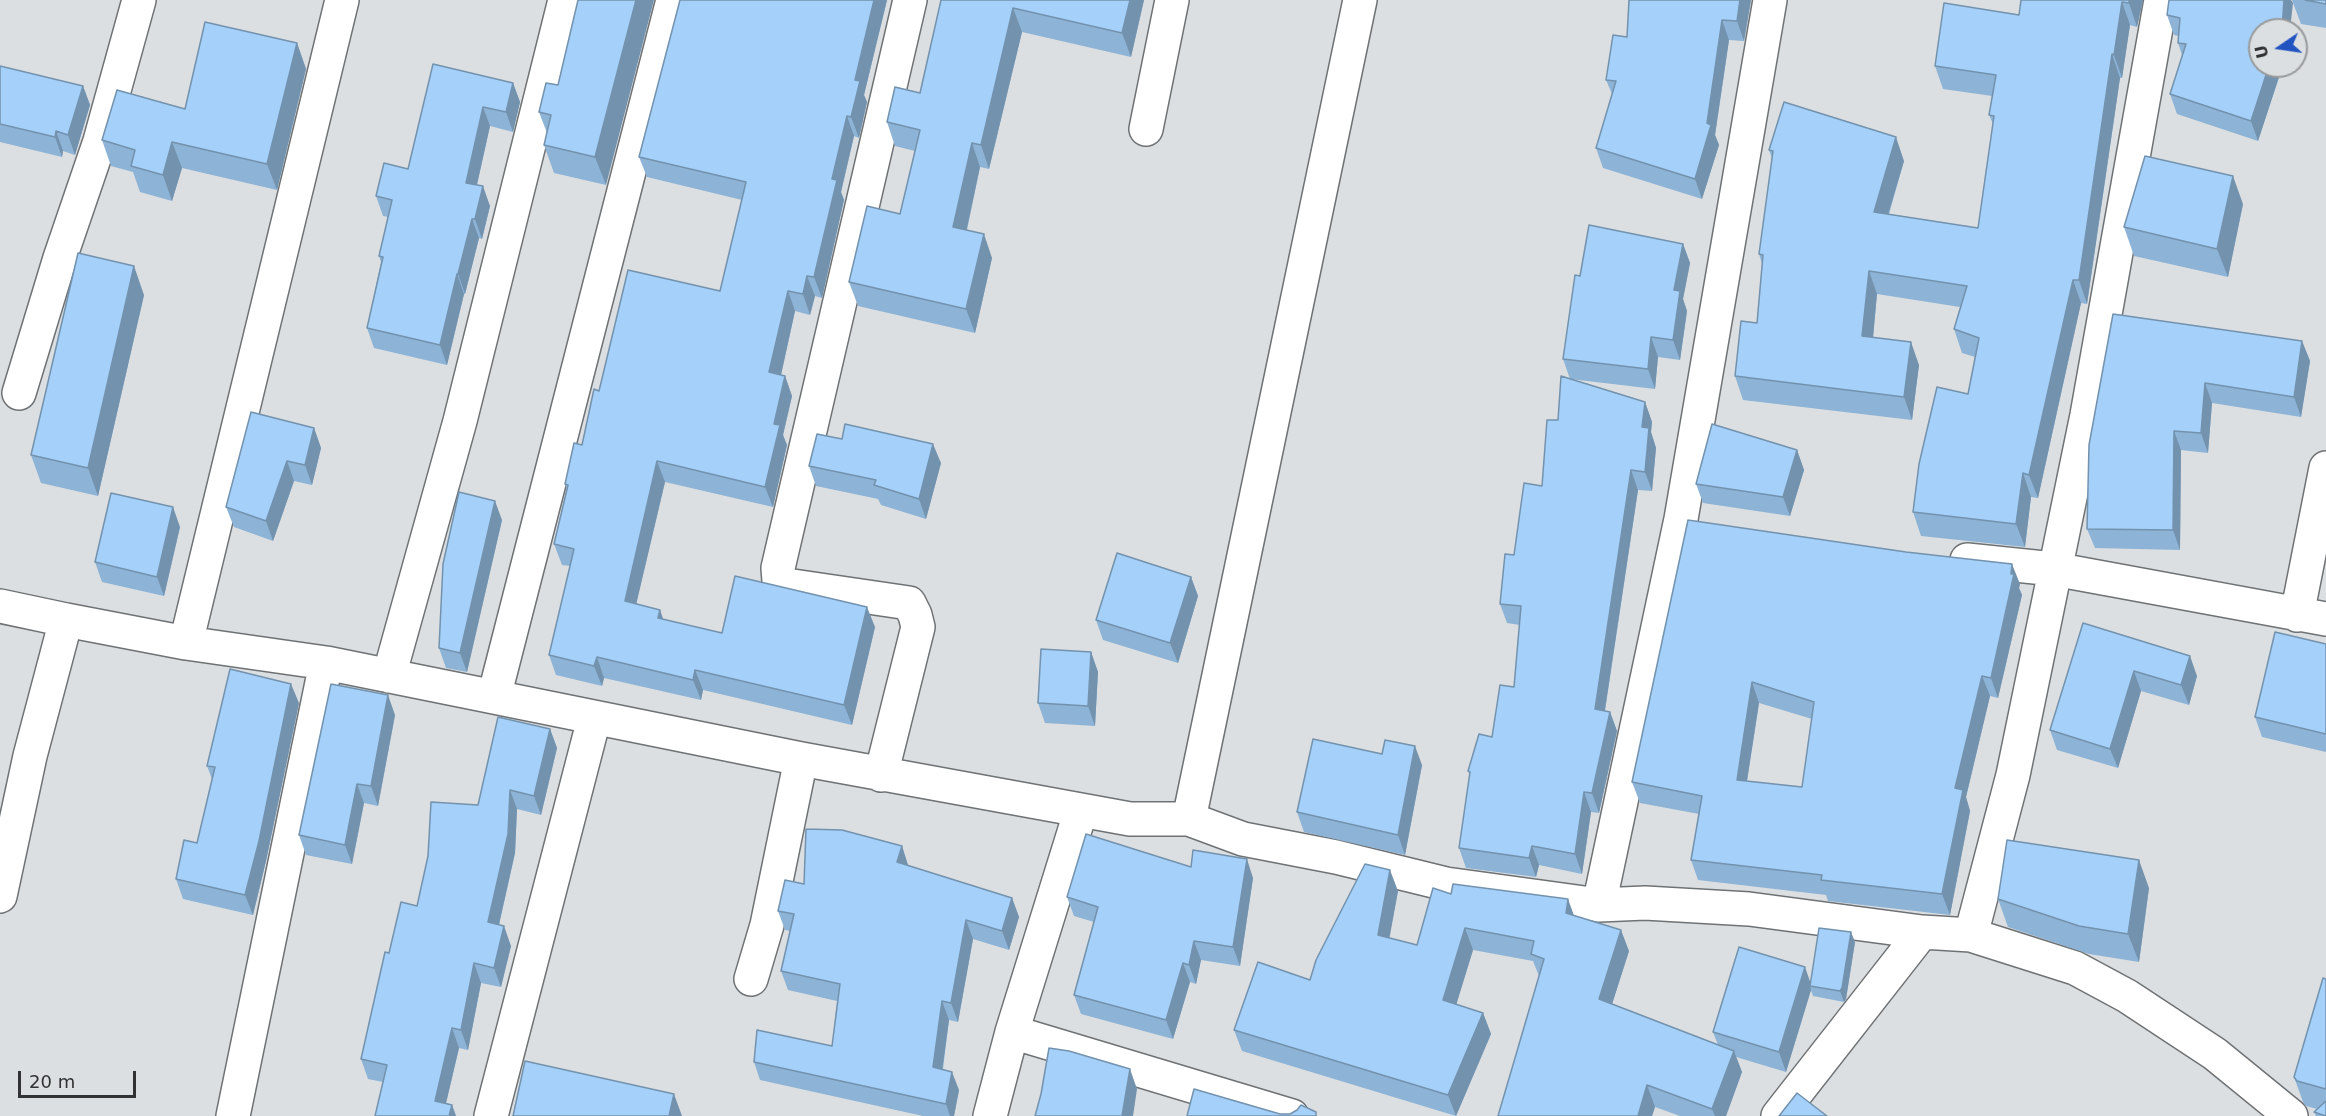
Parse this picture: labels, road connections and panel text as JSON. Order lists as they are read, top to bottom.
{
  "scale_bar": "20 m",
  "north": "left"
}
